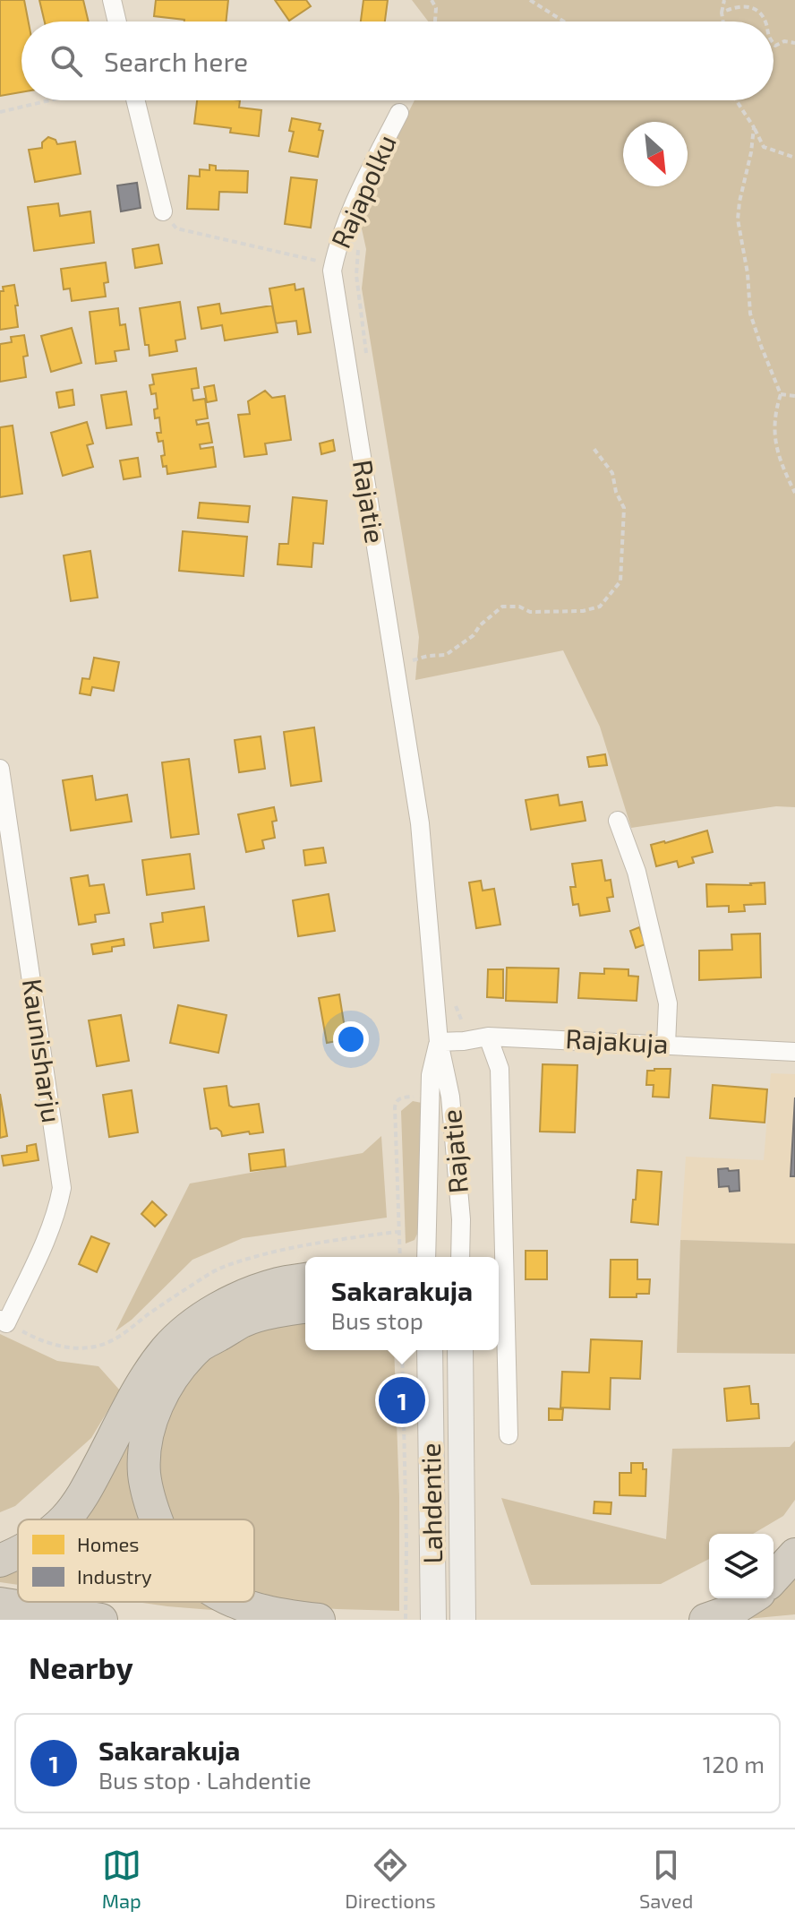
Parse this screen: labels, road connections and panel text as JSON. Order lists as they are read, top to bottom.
{
  "streets": {
    "main road": ["Lahdentie"],
    "street": [
      "Rajapolku",
      "Rajatie",
      "Rajakuja",
      "Kaunisharju"
    ]
  },
  "crossings": [
    ["Rajapolku", "Rajatie"],
    ["Rajatie", "Rajakuja"]
  ],
  "legend": ["Homes", "Industry"],
  "north": "bottom right",
  "page": {
    "search": "Search here",
    "popup": ["Sakarakuja", "Bus stop"],
    "pins": "1",
    "heading": "Nearby",
    "list": [
      {
        "mark": "1",
        "name": "Sakarakuja",
        "note": "Bus stop · Lahdentie",
        "value": "120 m"
      }
    ],
    "nav": ["Map", "Directions", "Saved"]
  }
}
